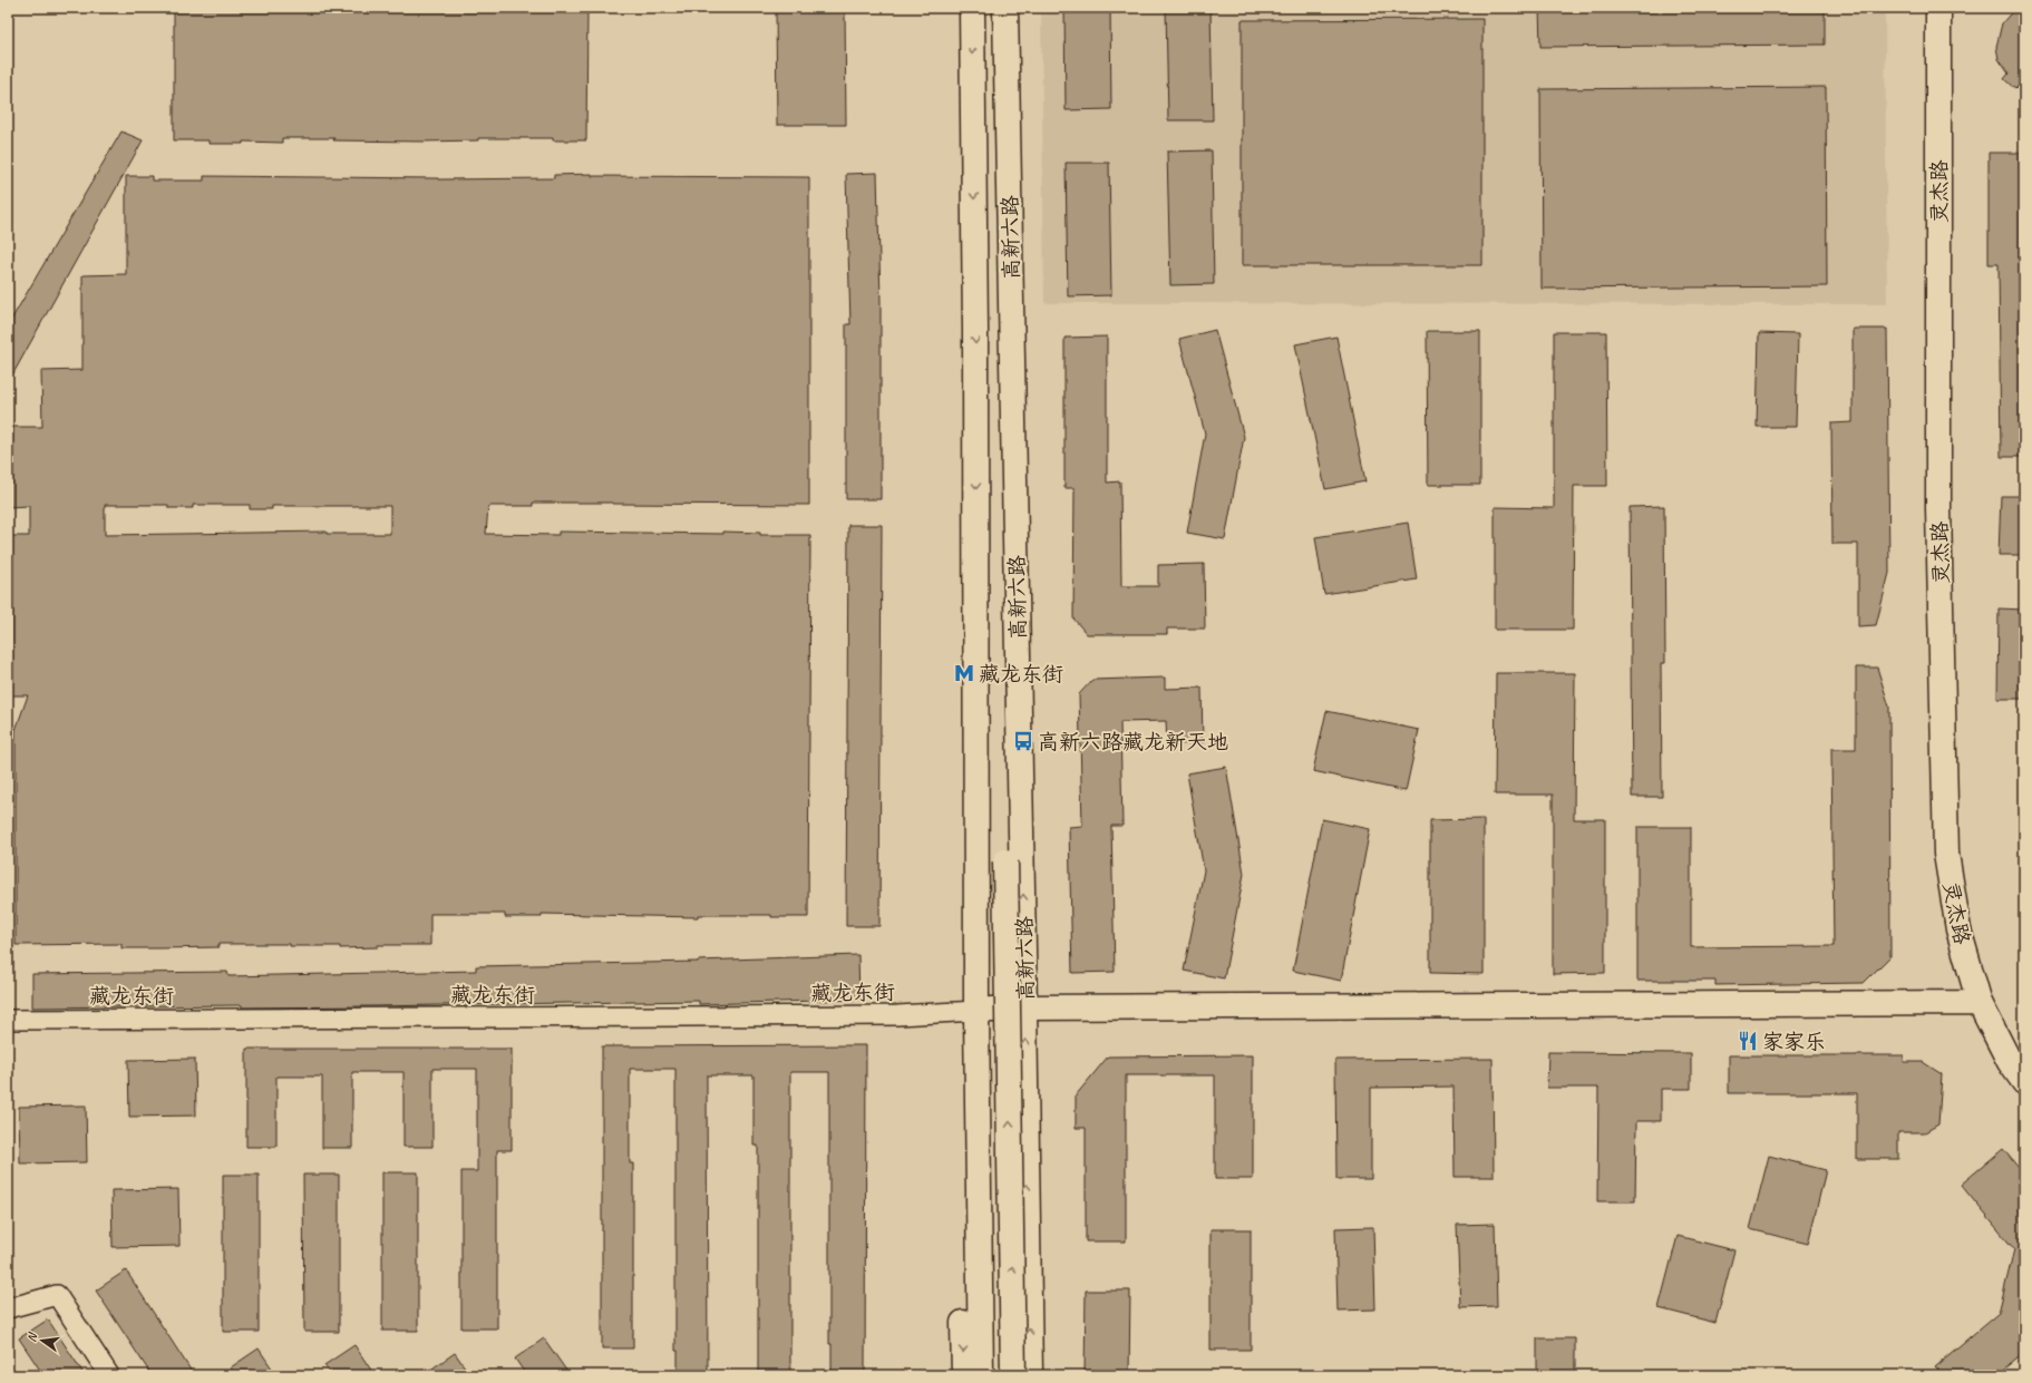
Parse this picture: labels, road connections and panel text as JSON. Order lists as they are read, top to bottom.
{
  "streets": {
    "main road": ["灵杰路", "高新六路"],
    "street": ["藏龙东街"]
  },
  "crossings": [
    ["高新六路", "藏龙东街"]
  ],
  "places": {
    "metro station": ["藏龙东街"],
    "bus stop": ["高新六路藏龙新天地"],
    "restaurant": ["家家乐"]
  },
  "north": "left"
}
